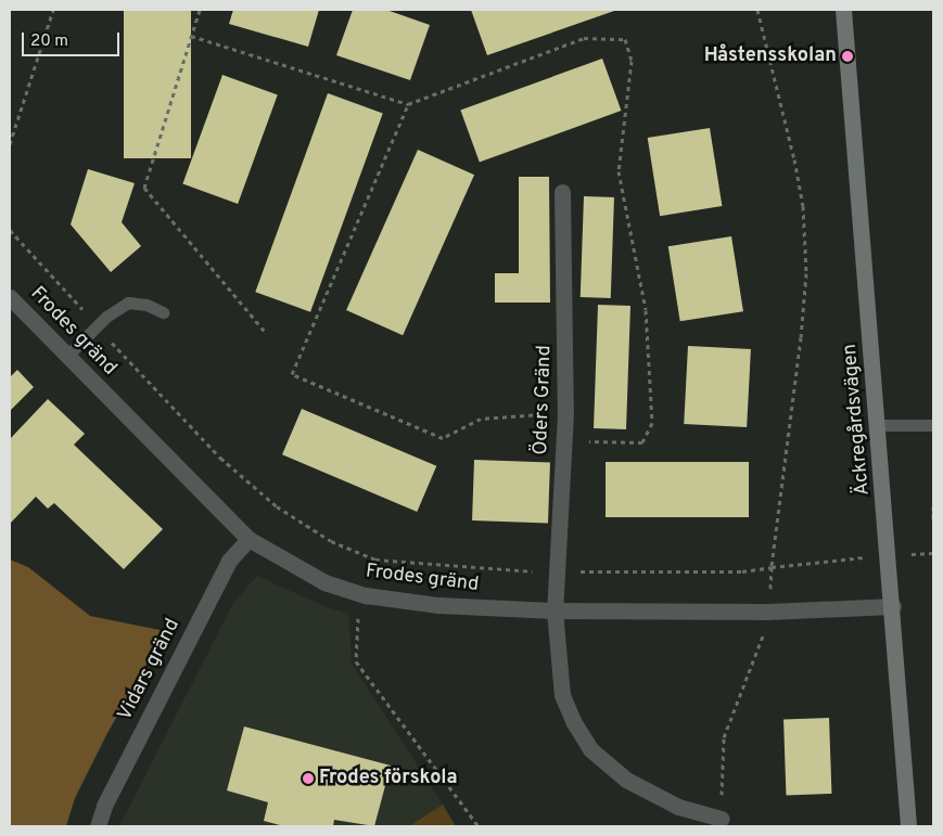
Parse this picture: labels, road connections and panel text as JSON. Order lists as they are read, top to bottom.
{
  "streets": {
    "street": [
      "Frodes gränd",
      "Öders Gränd",
      "Äckregårdsvägen",
      "Vidars gränd"
    ]
  },
  "crossings": [
    ["Frodes gränd", "Öders Gränd"],
    ["Frodes gränd", "Äckregårdsvägen"],
    ["Frodes gränd", "Vidars gränd"]
  ],
  "places": ["Håstensskolan", "Frodes förskola"],
  "scale_bar": "20 m"
}
